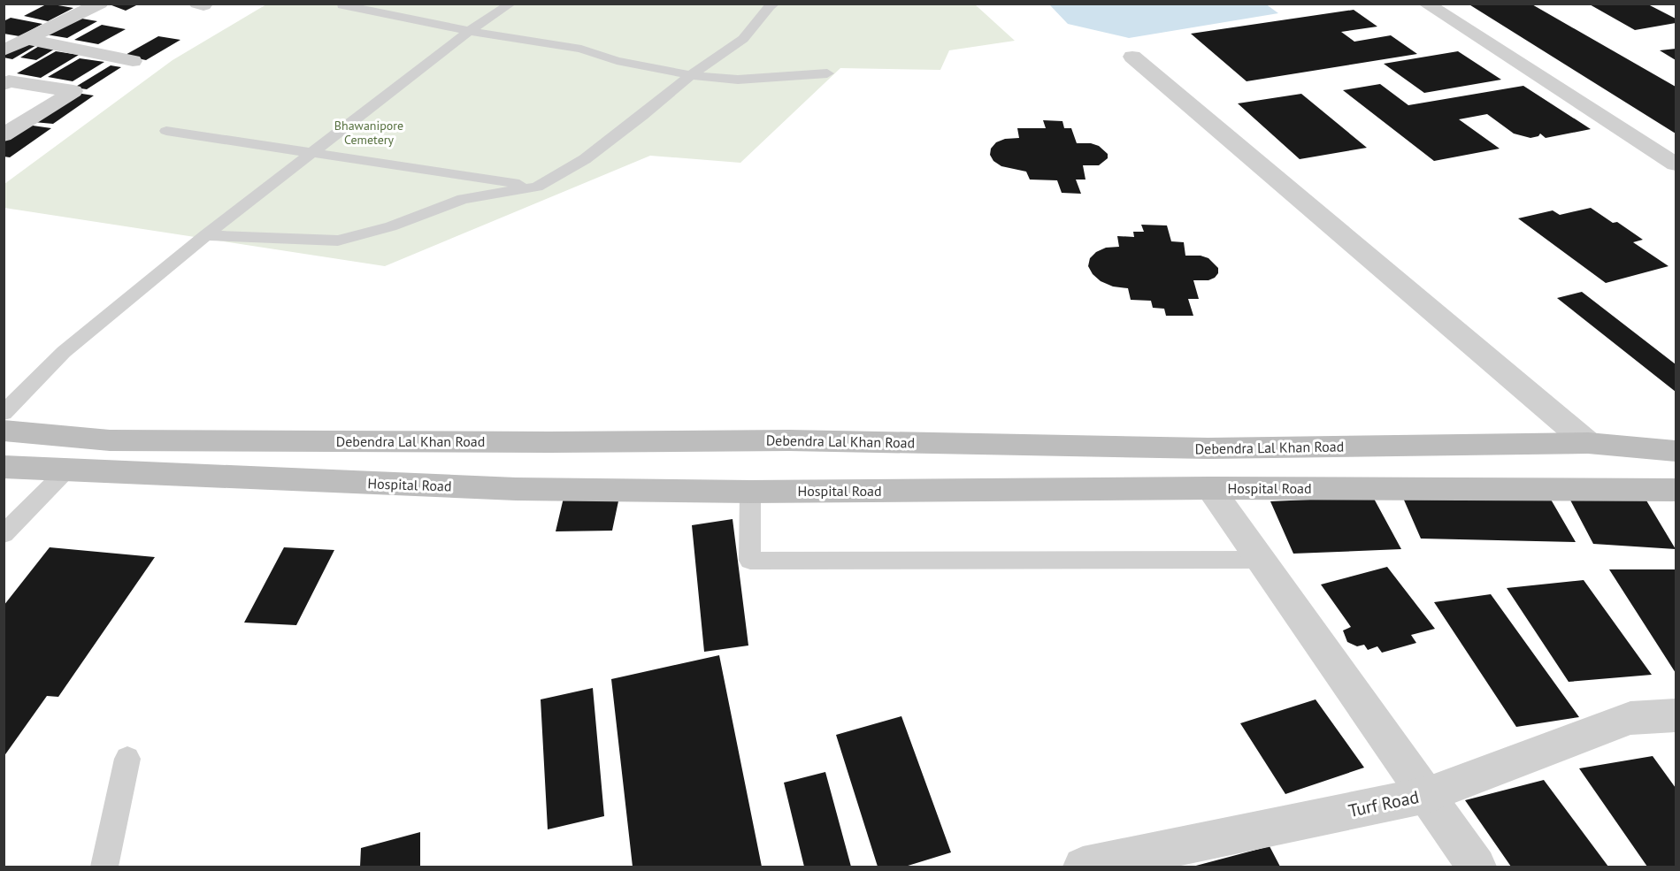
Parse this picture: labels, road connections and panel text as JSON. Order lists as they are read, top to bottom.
{
  "streets": {
    "main road": ["Debendra Lal Khan Road", "Hospital Road"],
    "street": ["Turf Road"]
  },
  "parks": ["Bhawanipore Cemetery"]
}
